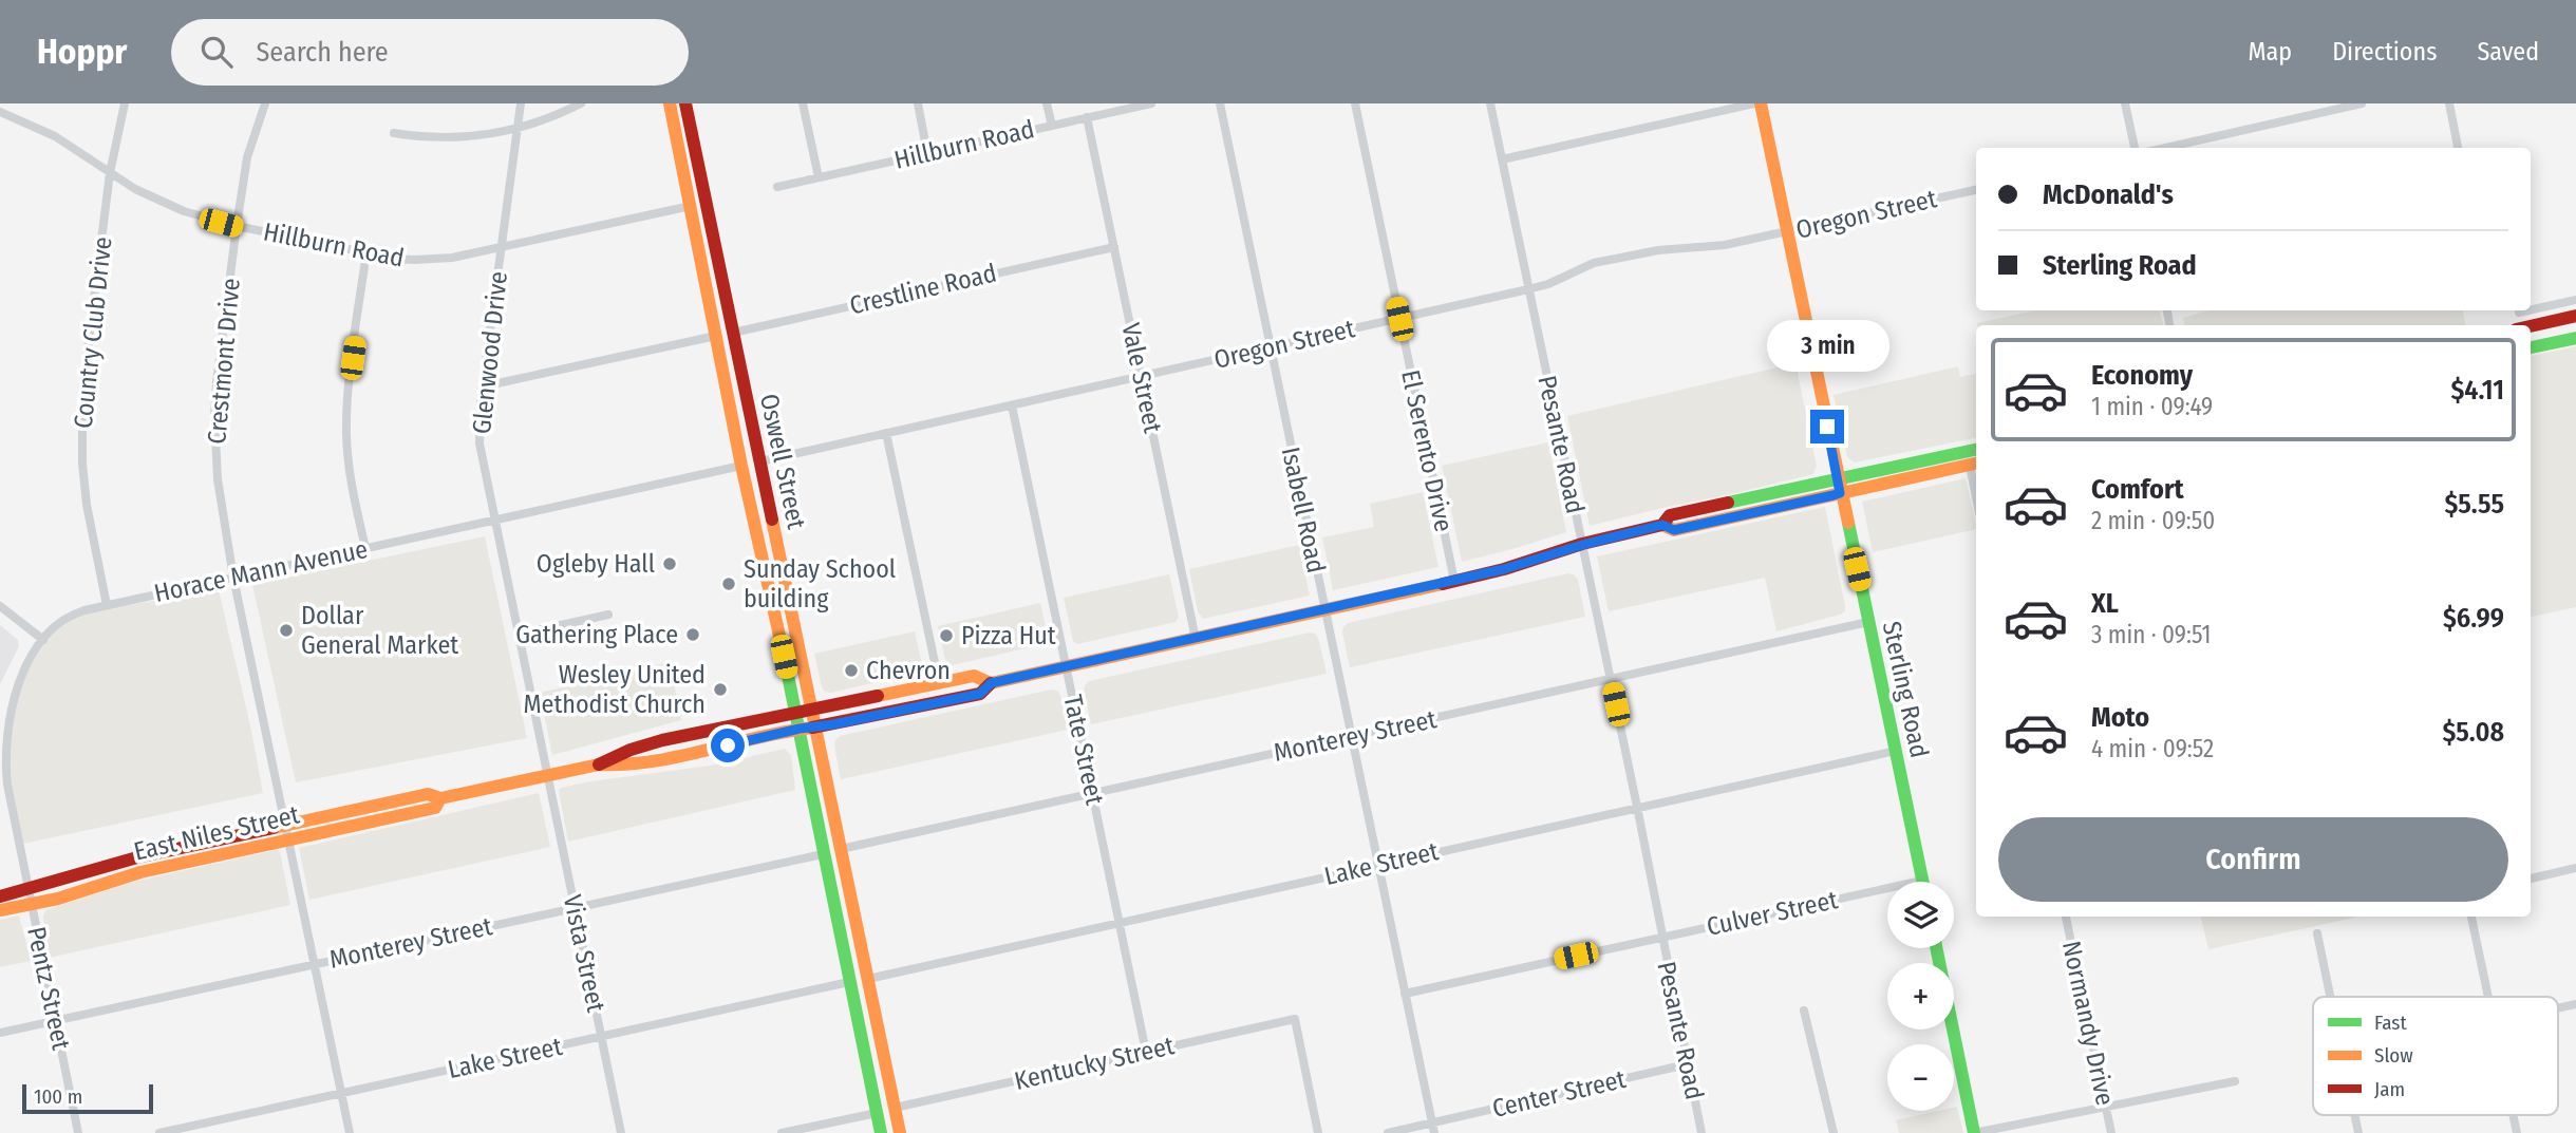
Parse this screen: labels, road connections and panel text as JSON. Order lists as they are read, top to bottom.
{
  "streets": {
    "main road": ["Oswell Street", "Sterling Road", "East Niles Street"],
    "street": [
      "Hillburn Road",
      "Oregon Street",
      "Crestline Road",
      "Country Club Drive",
      "Glenwood Drive",
      "Crestmont Drive",
      "Vale Street",
      "Pesante Road",
      "El Serento Drive",
      "Isabell Road",
      "Horace Mann Avenue",
      "Monterey Street",
      "Tate Street",
      "Lake Street",
      "Culver Street",
      "Vista Street",
      "Pentz Street",
      "Normandy Drive",
      "Kentucky Street",
      "Center Street"
    ]
  },
  "crossings": [
    ["Hillburn Road", "Country Club Drive"],
    ["Hillburn Road", "Glenwood Drive"],
    ["Hillburn Road", "Crestmont Drive"],
    ["Hillburn Road", "Vale Street"],
    ["Hillburn Road", "Oswell Street"],
    ["Oregon Street", "Vale Street"],
    ["Oregon Street", "Pesante Road"],
    ["Oregon Street", "El Serento Drive"],
    ["Oregon Street", "Oswell Street"],
    ["Oregon Street", "Isabell Road"],
    ["Oregon Street", "Sterling Road"],
    ["Oregon Street", "Tate Street"],
    ["Crestline Road", "Vale Street"],
    ["Crestline Road", "Oswell Street"],
    ["Country Club Drive", "Horace Mann Avenue"],
    ["Glenwood Drive", "Horace Mann Avenue"],
    ["Glenwood Drive", "East Niles Street"],
    ["Glenwood Drive", "Vista Street"],
    ["Crestmont Drive", "Horace Mann Avenue"],
    ["Crestmont Drive", "Monterey Street"],
    ["Crestmont Drive", "East Niles Street"],
    ["Crestmont Drive", "Lake Street"],
    ["Vale Street", "East Niles Street"],
    ["Pesante Road", "Monterey Street"],
    ["Pesante Road", "East Niles Street"],
    ["Pesante Road", "Lake Street"],
    ["Pesante Road", "Culver Street"],
    ["Pesante Road", "Center Street"],
    ["El Serento Drive", "East Niles Street"],
    ["Oswell Street", "Horace Mann Avenue"],
    ["Oswell Street", "Monterey Street"],
    ["Oswell Street", "East Niles Street"],
    ["Oswell Street", "Lake Street"],
    ["Oswell Street", "Kentucky Street"],
    ["Isabell Road", "Monterey Street"],
    ["Isabell Road", "East Niles Street"],
    ["Isabell Road", "Lake Street"],
    ["Isabell Road", "Culver Street"],
    ["Isabell Road", "Center Street"],
    ["Horace Mann Avenue", "East Niles Street"],
    ["Horace Mann Avenue", "Pentz Street"],
    ["Sterling Road", "Monterey Street"],
    ["Sterling Road", "East Niles Street"],
    ["Sterling Road", "Lake Street"],
    ["Sterling Road", "Culver Street"],
    ["Monterey Street", "Tate Street"],
    ["Monterey Street", "Vista Street"],
    ["Monterey Street", "Pentz Street"],
    ["Tate Street", "East Niles Street"],
    ["Tate Street", "Lake Street"],
    ["Tate Street", "Kentucky Street"],
    ["East Niles Street", "Vista Street"],
    ["East Niles Street", "Pentz Street"],
    ["Lake Street", "Vista Street"]
  ],
  "places": [
    "Ogleby Hall",
    "Sunday School building",
    "Dollar General Market",
    "Gathering Place",
    "Pizza Hut",
    "Chevron",
    "Wesley United Methodist Church"
  ],
  "legend": ["Fast", "Slow", "Jam"],
  "scale_bar": "100 m",
  "page": {
    "header": "Hoppr",
    "search": "Search here",
    "nav": ["Map", "Directions", "Saved"],
    "banner": ["McDonald's", "Sterling Road"],
    "bubble": "3 min",
    "list": [
      {
        "name": "Economy",
        "note": "1 min · 09:49",
        "value": "$4.11"
      },
      {
        "name": "Comfort",
        "note": "2 min · 09:50",
        "value": "$5.55"
      },
      {
        "name": "XL",
        "note": "3 min · 09:51",
        "value": "$6.99"
      },
      {
        "name": "Moto",
        "note": "4 min · 09:52",
        "value": "$5.08"
      }
    ],
    "buttons": "Confirm",
    "map_buttons": ["+", "−"],
    "scale": "100 m"
  }
}
